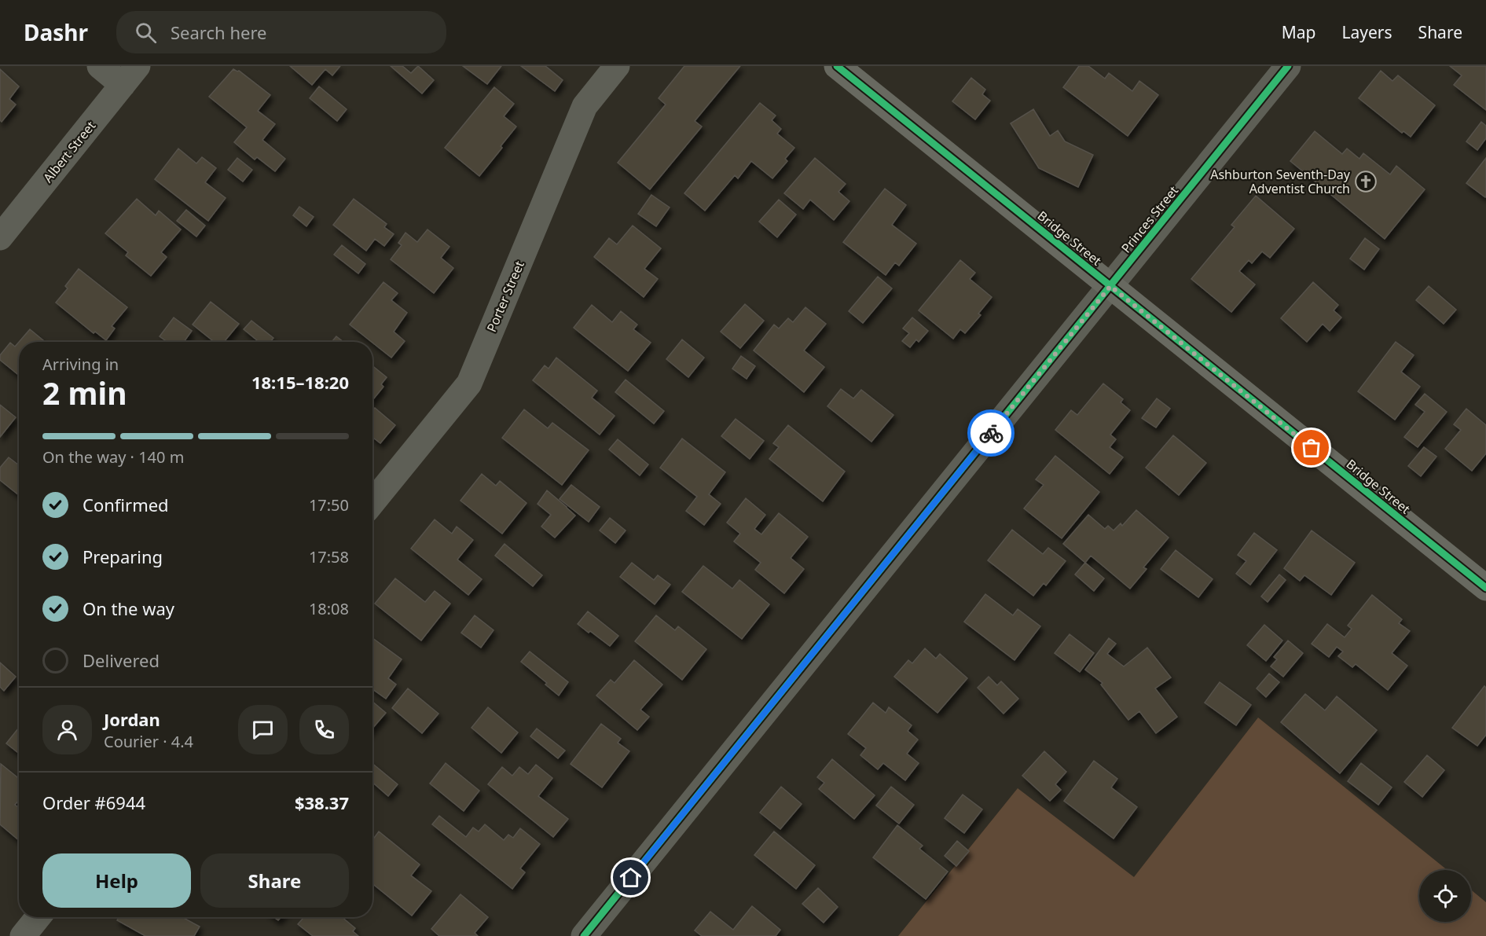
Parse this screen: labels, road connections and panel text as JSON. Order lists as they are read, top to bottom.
{
  "streets": {
    "street": [
      "Albert Street",
      "Princes Street",
      "Bridge Street",
      "Porter Street"
    ]
  },
  "crossings": [
    ["Princes Street", "Bridge Street"]
  ],
  "places": {
    "church": ["Ashburton Seventh-Day Adventist Church"]
  },
  "page": {
    "header": "Dashr",
    "search": "Search here",
    "nav": ["Map", "Layers", "Share"],
    "heading": ["2 min", "Arriving in", "18:15–18:20"],
    "panel": [
      "Jordan",
      "Courier · 4.4",
      "Order #6944",
      "$38.37"
    ],
    "bar": "On the way · 140 m",
    "list": [
      ["Confirmed", "17:50"],
      ["Preparing", "17:58"],
      ["On the way", "18:08"],
      "Delivered"
    ],
    "buttons": ["Help", "Share"]
  }
}
